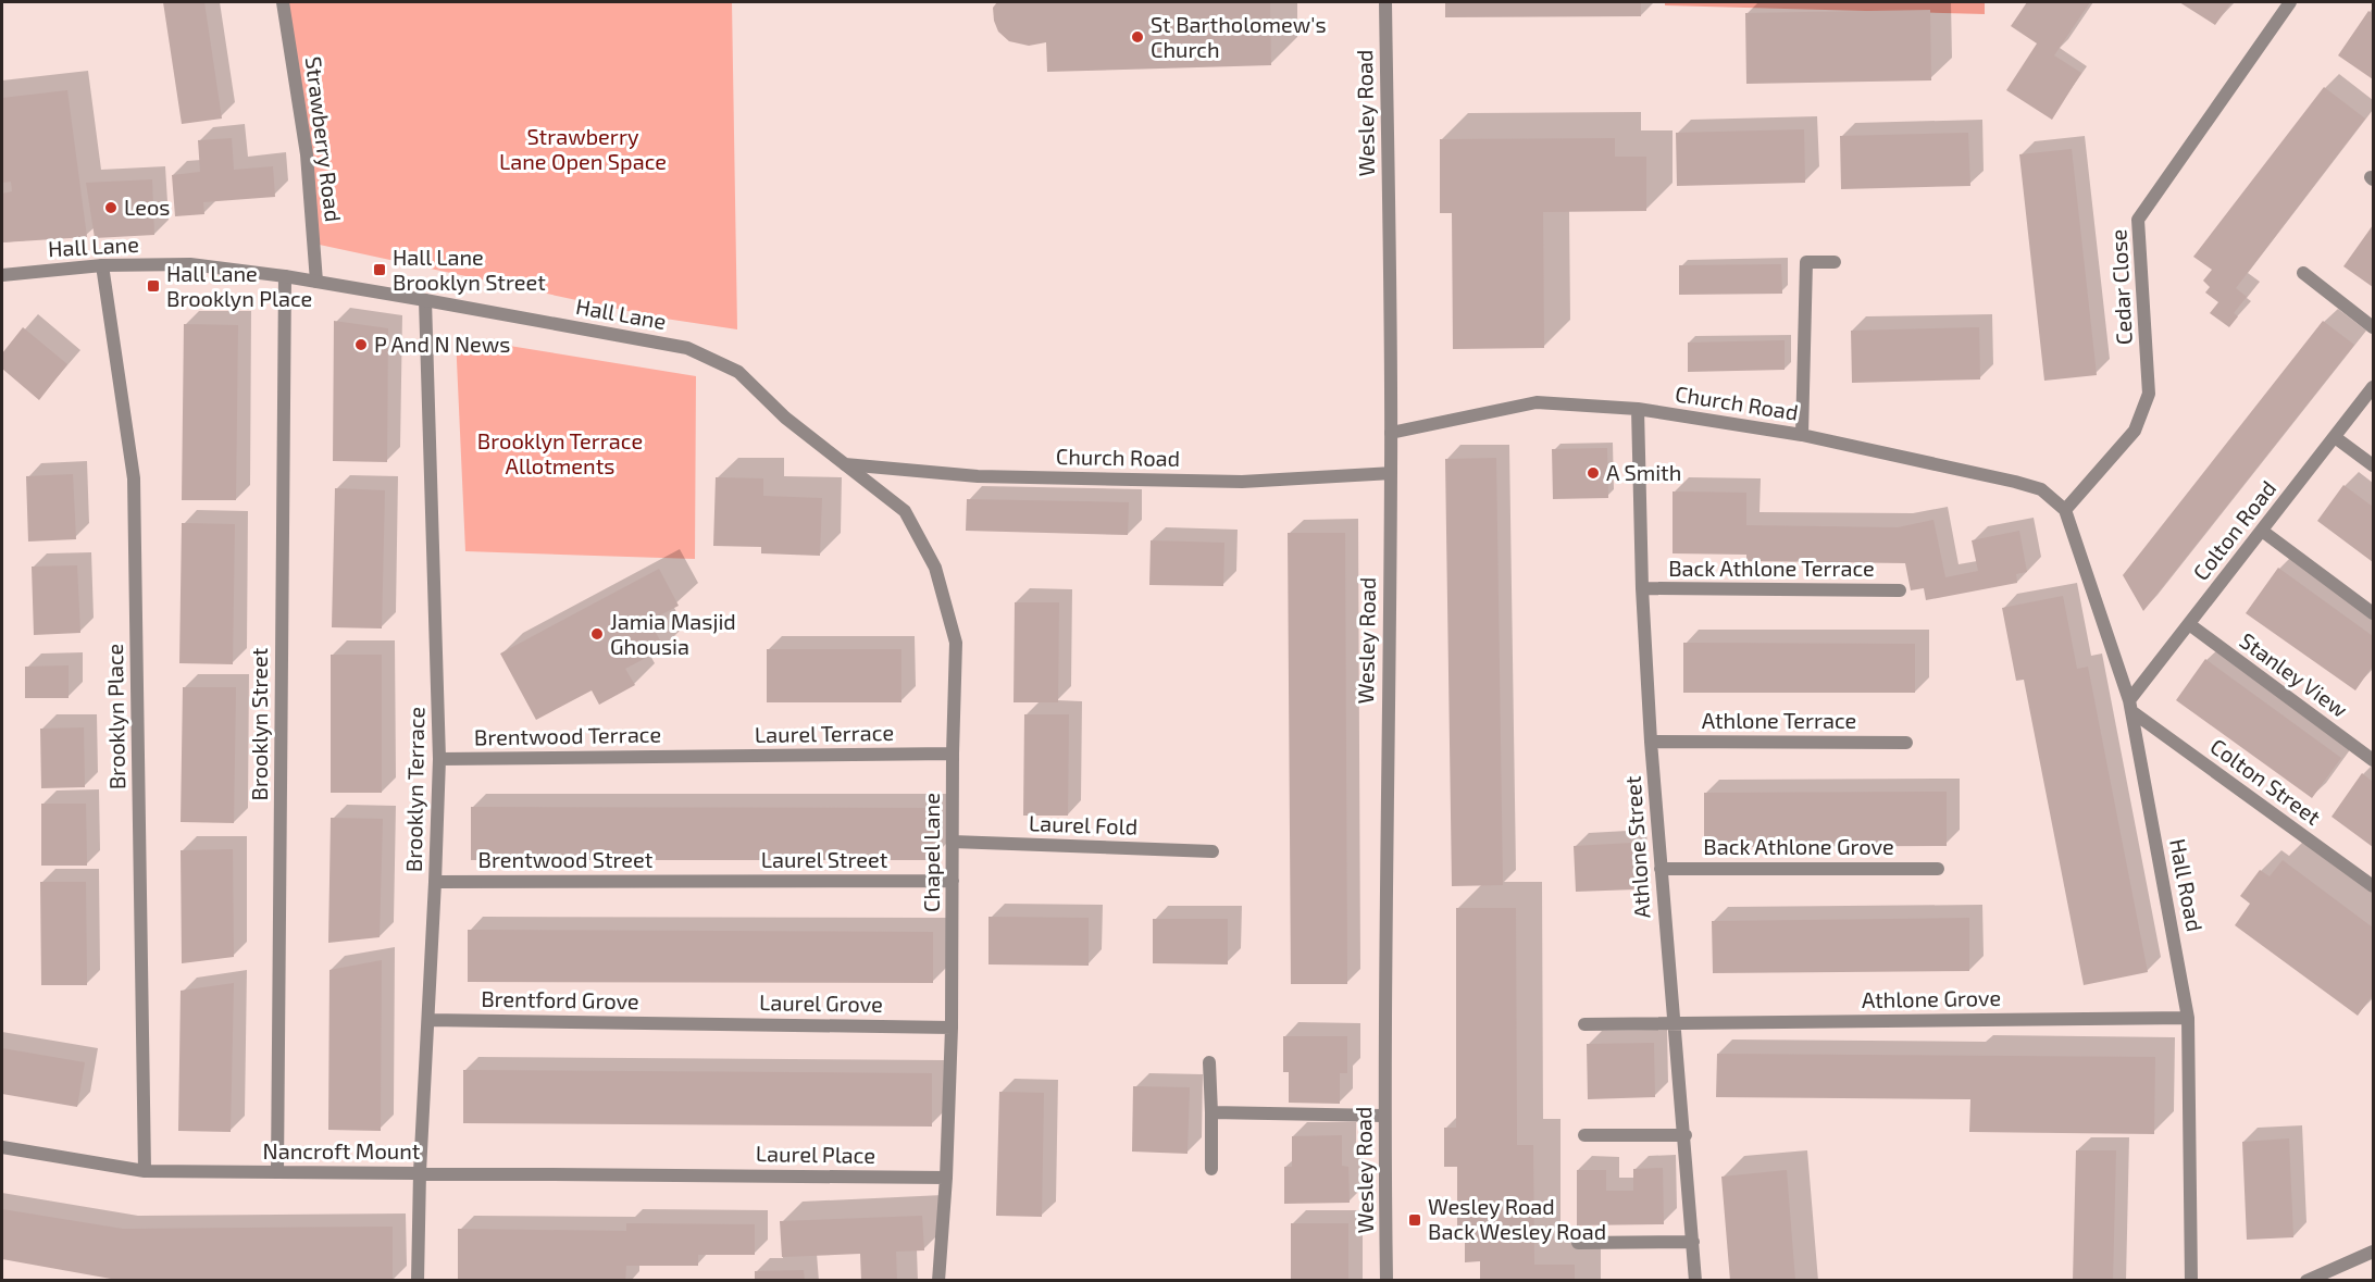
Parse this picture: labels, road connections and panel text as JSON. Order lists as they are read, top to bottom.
{
  "streets": {
    "street": [
      "Wesley Road",
      "Strawberry Road",
      "Hall Lane",
      "Cedar Close",
      "Church Road",
      "Colton Road",
      "Back Athlone Terrace",
      "Stanley View",
      "Brooklyn Place",
      "Athlone Terrace",
      "Brooklyn Street",
      "Laurel Terrace",
      "Brentwood Terrace",
      "Colton Street",
      "Brooklyn Terrace",
      "Laurel Fold",
      "Athlone Street",
      "Back Athlone Grove",
      "Chapel Lane",
      "Brentwood Street",
      "Laurel Street",
      "Hall Road",
      "Athlone Grove",
      "Brentford Grove",
      "Laurel Grove",
      "Nancroft Mount",
      "Laurel Place"
    ]
  },
  "crossings": [
    ["Wesley Road", "Church Road"],
    ["Strawberry Road", "Hall Lane"],
    ["Hall Lane", "Church Road"],
    ["Hall Lane", "Brooklyn Place"],
    ["Hall Lane", "Brooklyn Street"],
    ["Hall Lane", "Brooklyn Terrace"],
    ["Hall Lane", "Chapel Lane"],
    ["Cedar Close", "Church Road"],
    ["Cedar Close", "Hall Road"],
    ["Church Road", "Athlone Street"],
    ["Church Road", "Chapel Lane"],
    ["Church Road", "Hall Road"],
    ["Colton Road", "Stanley View"],
    ["Colton Road", "Colton Street"],
    ["Colton Road", "Hall Road"],
    ["Back Athlone Terrace", "Athlone Street"],
    ["Brooklyn Place", "Nancroft Mount"],
    ["Athlone Terrace", "Athlone Street"],
    ["Brooklyn Street", "Nancroft Mount"],
    ["Laurel Terrace", "Brentwood Terrace"],
    ["Laurel Terrace", "Chapel Lane"],
    ["Brentwood Terrace", "Brooklyn Terrace"],
    ["Colton Street", "Hall Road"],
    ["Brooklyn Terrace", "Brentwood Street"],
    ["Brooklyn Terrace", "Brentford Grove"],
    ["Brooklyn Terrace", "Nancroft Mount"],
    ["Laurel Fold", "Chapel Lane"],
    ["Athlone Street", "Back Athlone Grove"],
    ["Athlone Street", "Athlone Grove"],
    ["Chapel Lane", "Laurel Street"],
    ["Chapel Lane", "Laurel Grove"],
    ["Chapel Lane", "Laurel Place"],
    ["Brentwood Street", "Laurel Street"],
    ["Hall Road", "Athlone Grove"],
    ["Brentford Grove", "Laurel Grove"],
    ["Nancroft Mount", "Laurel Place"]
  ],
  "parks": ["Strawberry Lane Open Space", "Brooklyn Terrace Allotments"],
  "places": {
    "other": [
      "St Bartholomew's Church",
      "Leos",
      "P And N News",
      "A Smith",
      "Jamia Masjid Ghousia"
    ],
    "transit": ["Hall Lane Brooklyn Street", "Hall Lane Brooklyn Place", "Wesley Road Back Wesley Road"]
  }
}
